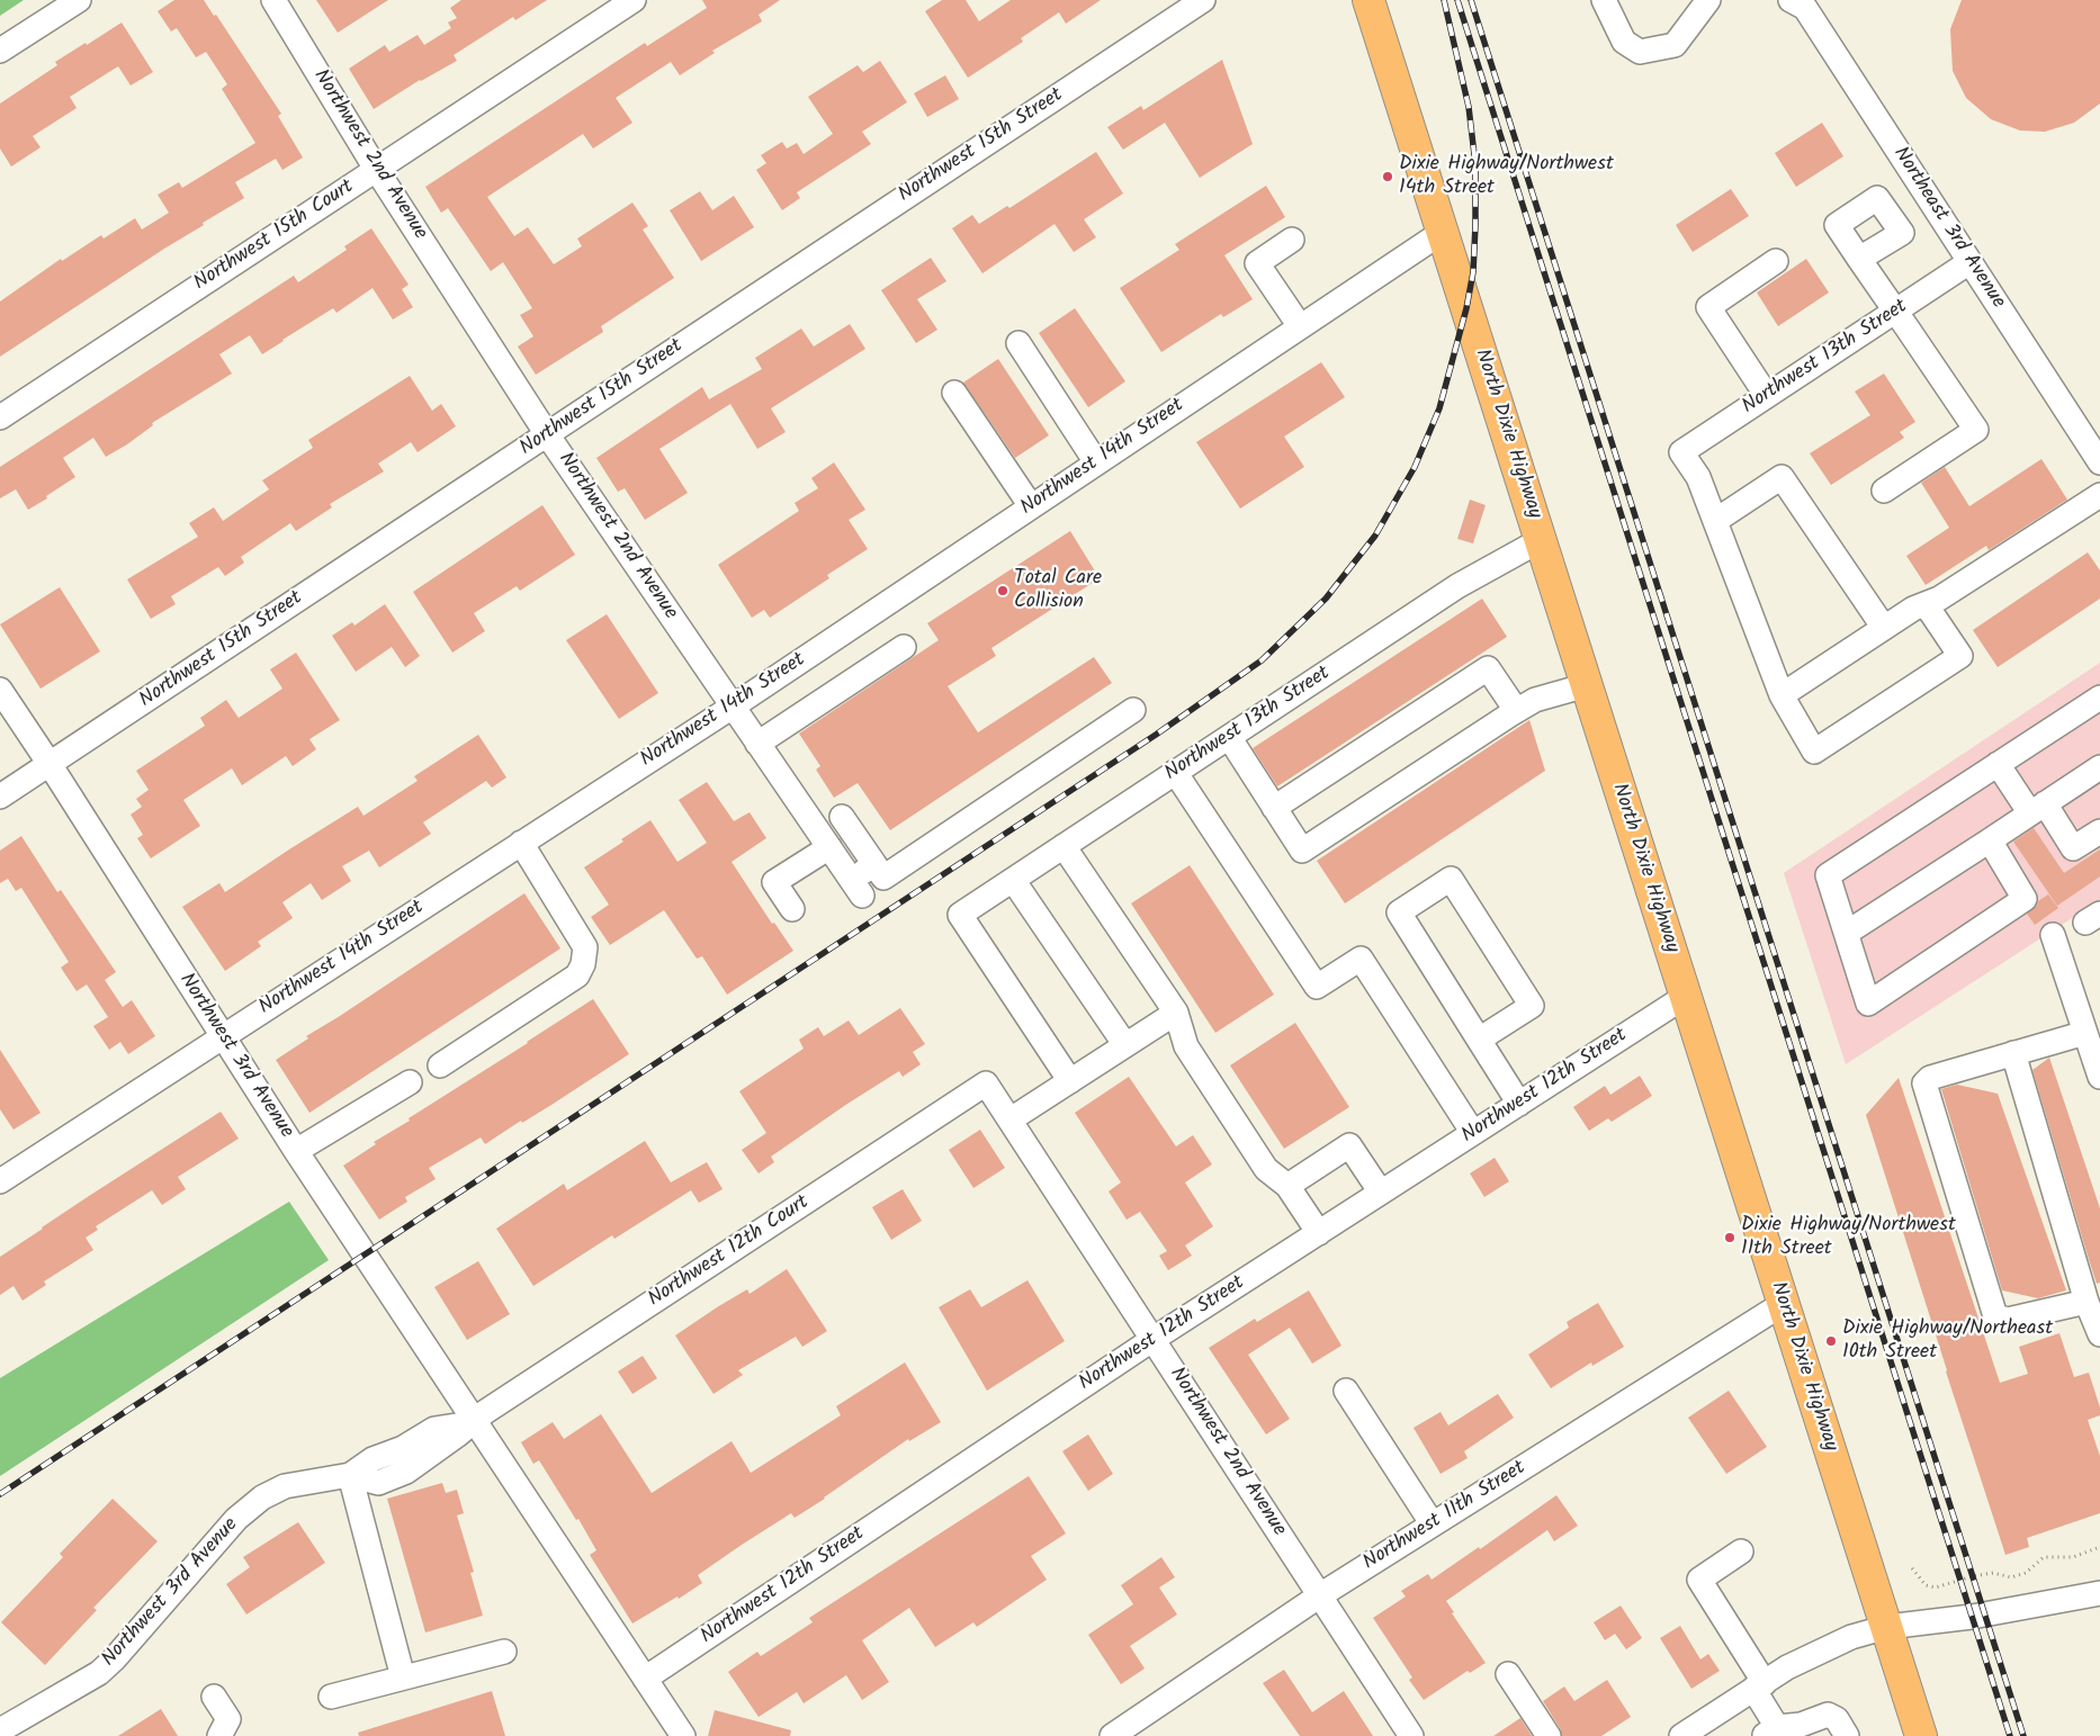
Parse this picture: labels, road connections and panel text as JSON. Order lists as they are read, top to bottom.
{
  "streets": {
    "main road": ["North Dixie Highway"],
    "street": [
      "Northwest 15th Street",
      "Northwest 2nd Avenue",
      "Northeast 3rd Avenue",
      "Northwest 15th Court",
      "Northwest 13th Street",
      "Northwest 14th Street",
      "Northwest 3rd Avenue",
      "Northwest 12th Street",
      "Northwest 12th Court",
      "Northwest 11th Street"
    ]
  },
  "crossings": [
    ["Northwest 15th Street", "Northwest 2nd Avenue"],
    ["Northwest 15th Street", "Northwest 3rd Avenue"],
    ["Northwest 2nd Avenue", "Northwest 15th Court"],
    ["Northwest 2nd Avenue", "Northwest 14th Street"],
    ["Northwest 2nd Avenue", "Northwest 12th Street"],
    ["Northwest 2nd Avenue", "Northwest 12th Court"],
    ["Northwest 2nd Avenue", "Northwest 11th Street"],
    ["Northeast 3rd Avenue", "Northwest 13th Street"],
    ["Northwest 13th Street", "North Dixie Highway"],
    ["North Dixie Highway", "Northwest 14th Street"],
    ["North Dixie Highway", "Northwest 12th Street"],
    ["North Dixie Highway", "Northwest 11th Street"],
    ["Northwest 14th Street", "Northwest 3rd Avenue"],
    ["Northwest 3rd Avenue", "Northwest 12th Street"],
    ["Northwest 3rd Avenue", "Northwest 12th Court"]
  ],
  "places": [
    "Dixie Highway/Northwest 14th Street",
    "Total Care Collision",
    "Dixie Highway/Northwest 11th Street",
    "Dixie Highway/Northeast 10th Street"
  ]
}
